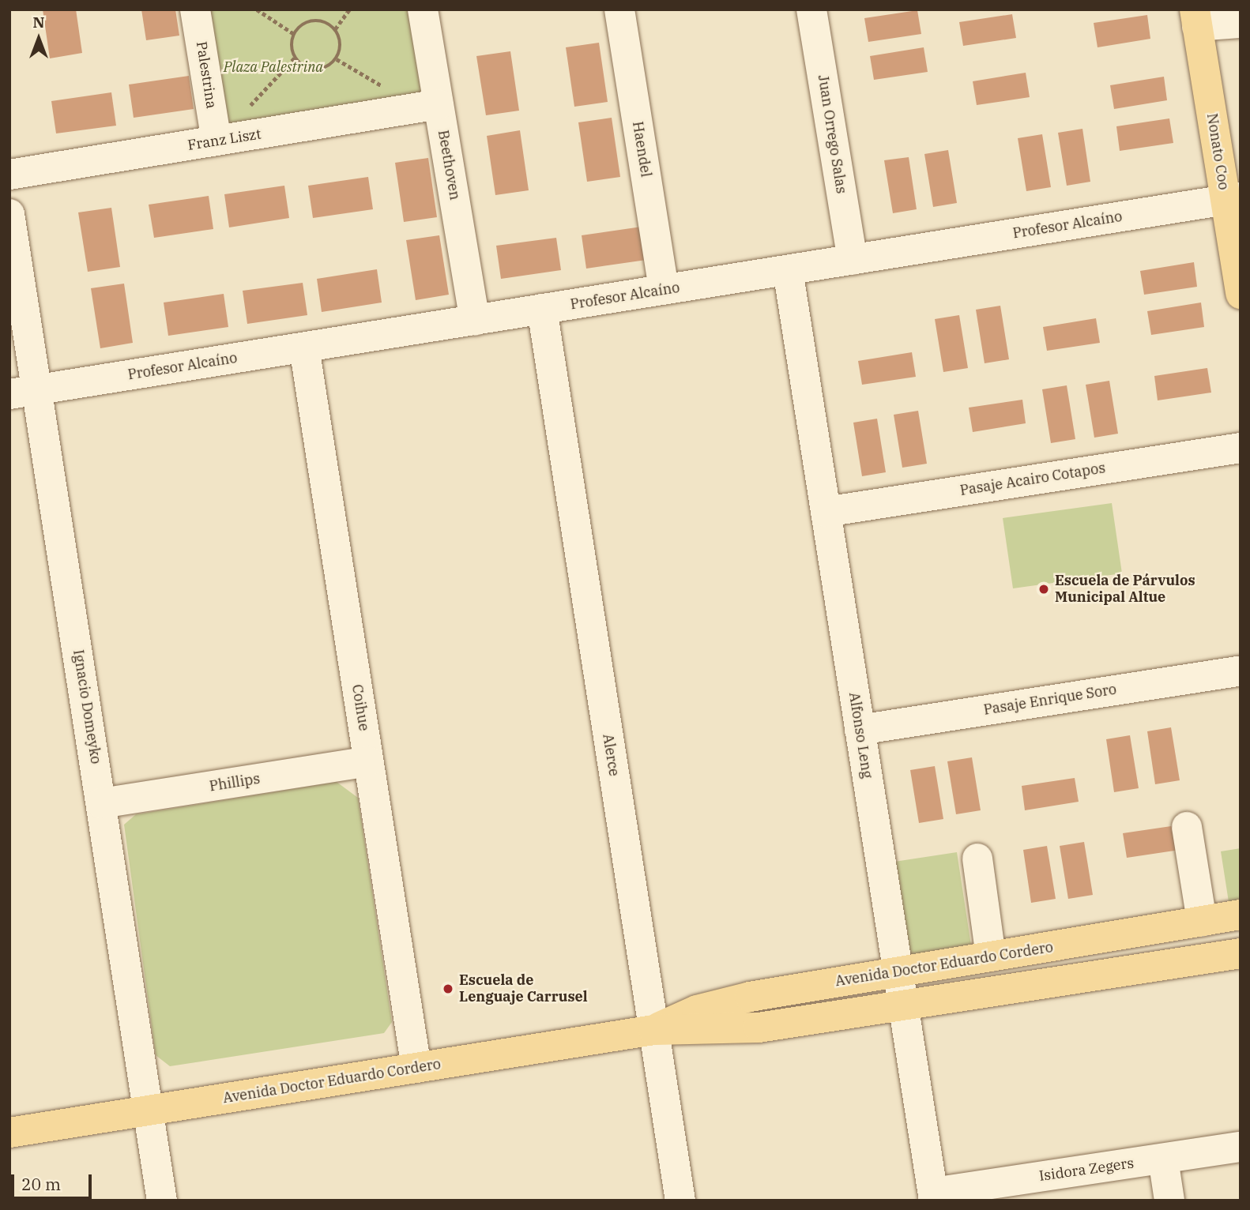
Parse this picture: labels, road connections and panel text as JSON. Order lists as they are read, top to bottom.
{
  "streets": {
    "main road": ["Nonato Coo", "Avenida Doctor Eduardo Cordero"],
    "street": [
      "Palestrina",
      "Juan Orrego Salas",
      "Franz Liszt",
      "Haendel",
      "Beethoven",
      "Profesor Alcaíno",
      "Pasaje Acairo Cotapos",
      "Pasaje Enrique Soro",
      "Ignacio Domeyko",
      "Coihue",
      "Alfonso Leng",
      "Alerce",
      "Phillips",
      "Isidora Zegers"
    ]
  },
  "crossings": [
    ["Palestrina", "Franz Liszt"],
    ["Juan Orrego Salas", "Profesor Alcaíno"],
    ["Franz Liszt", "Beethoven"],
    ["Haendel", "Profesor Alcaíno"],
    ["Nonato Coo", "Profesor Alcaíno"],
    ["Beethoven", "Profesor Alcaíno"],
    ["Profesor Alcaíno", "Ignacio Domeyko"],
    ["Profesor Alcaíno", "Coihue"],
    ["Profesor Alcaíno", "Alfonso Leng"],
    ["Profesor Alcaíno", "Alerce"],
    ["Pasaje Acairo Cotapos", "Alfonso Leng"],
    ["Pasaje Enrique Soro", "Alfonso Leng"],
    ["Ignacio Domeyko", "Phillips"],
    ["Ignacio Domeyko", "Avenida Doctor Eduardo Cordero"],
    ["Coihue", "Phillips"],
    ["Coihue", "Avenida Doctor Eduardo Cordero"],
    ["Alfonso Leng", "Avenida Doctor Eduardo Cordero"],
    ["Alfonso Leng", "Isidora Zegers"],
    ["Alerce", "Avenida Doctor Eduardo Cordero"]
  ],
  "parks": ["Plaza Palestrina"],
  "places": ["Escuela de Párvulos Municipal Altue", "Escuela de Lenguaje Carrusel"],
  "scale_bar": "20 m",
  "north": "top"
}
